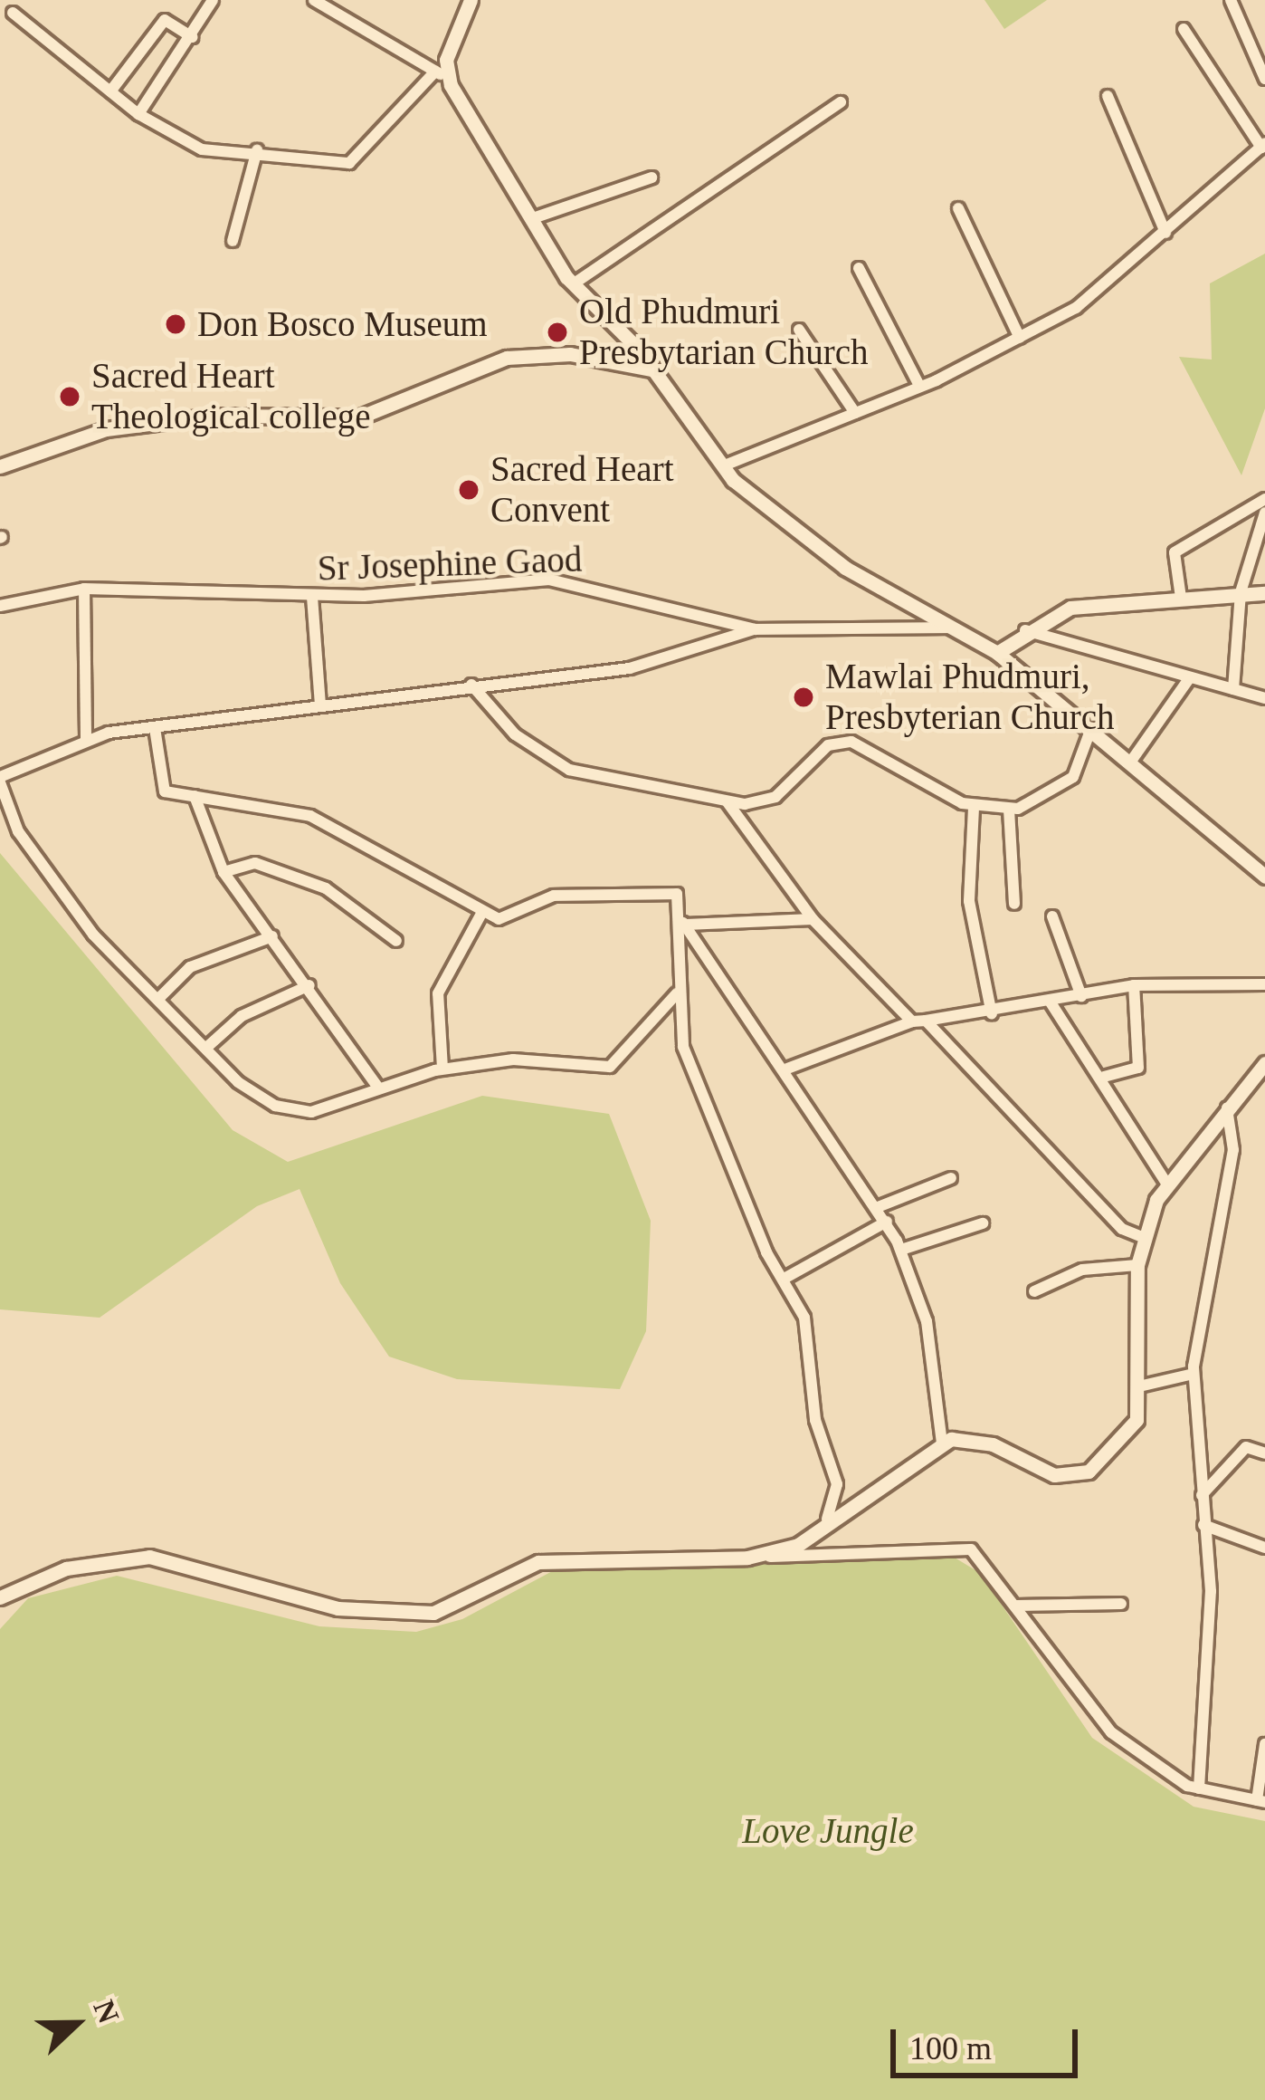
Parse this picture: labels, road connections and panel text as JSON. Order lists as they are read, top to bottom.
{
  "streets": {
    "street": ["Sr Josephine Gaod"]
  },
  "parks": ["Love Jungle"],
  "places": [
    "Don Bosco Museum",
    "Old Phudmuri Presbytarian Church",
    "Sacred Heart Theological college",
    "Sacred Heart Convent",
    "Mawlai Phudmuri, Presbyterian Church"
  ],
  "scale_bar": "100 m",
  "north": "right"
}
